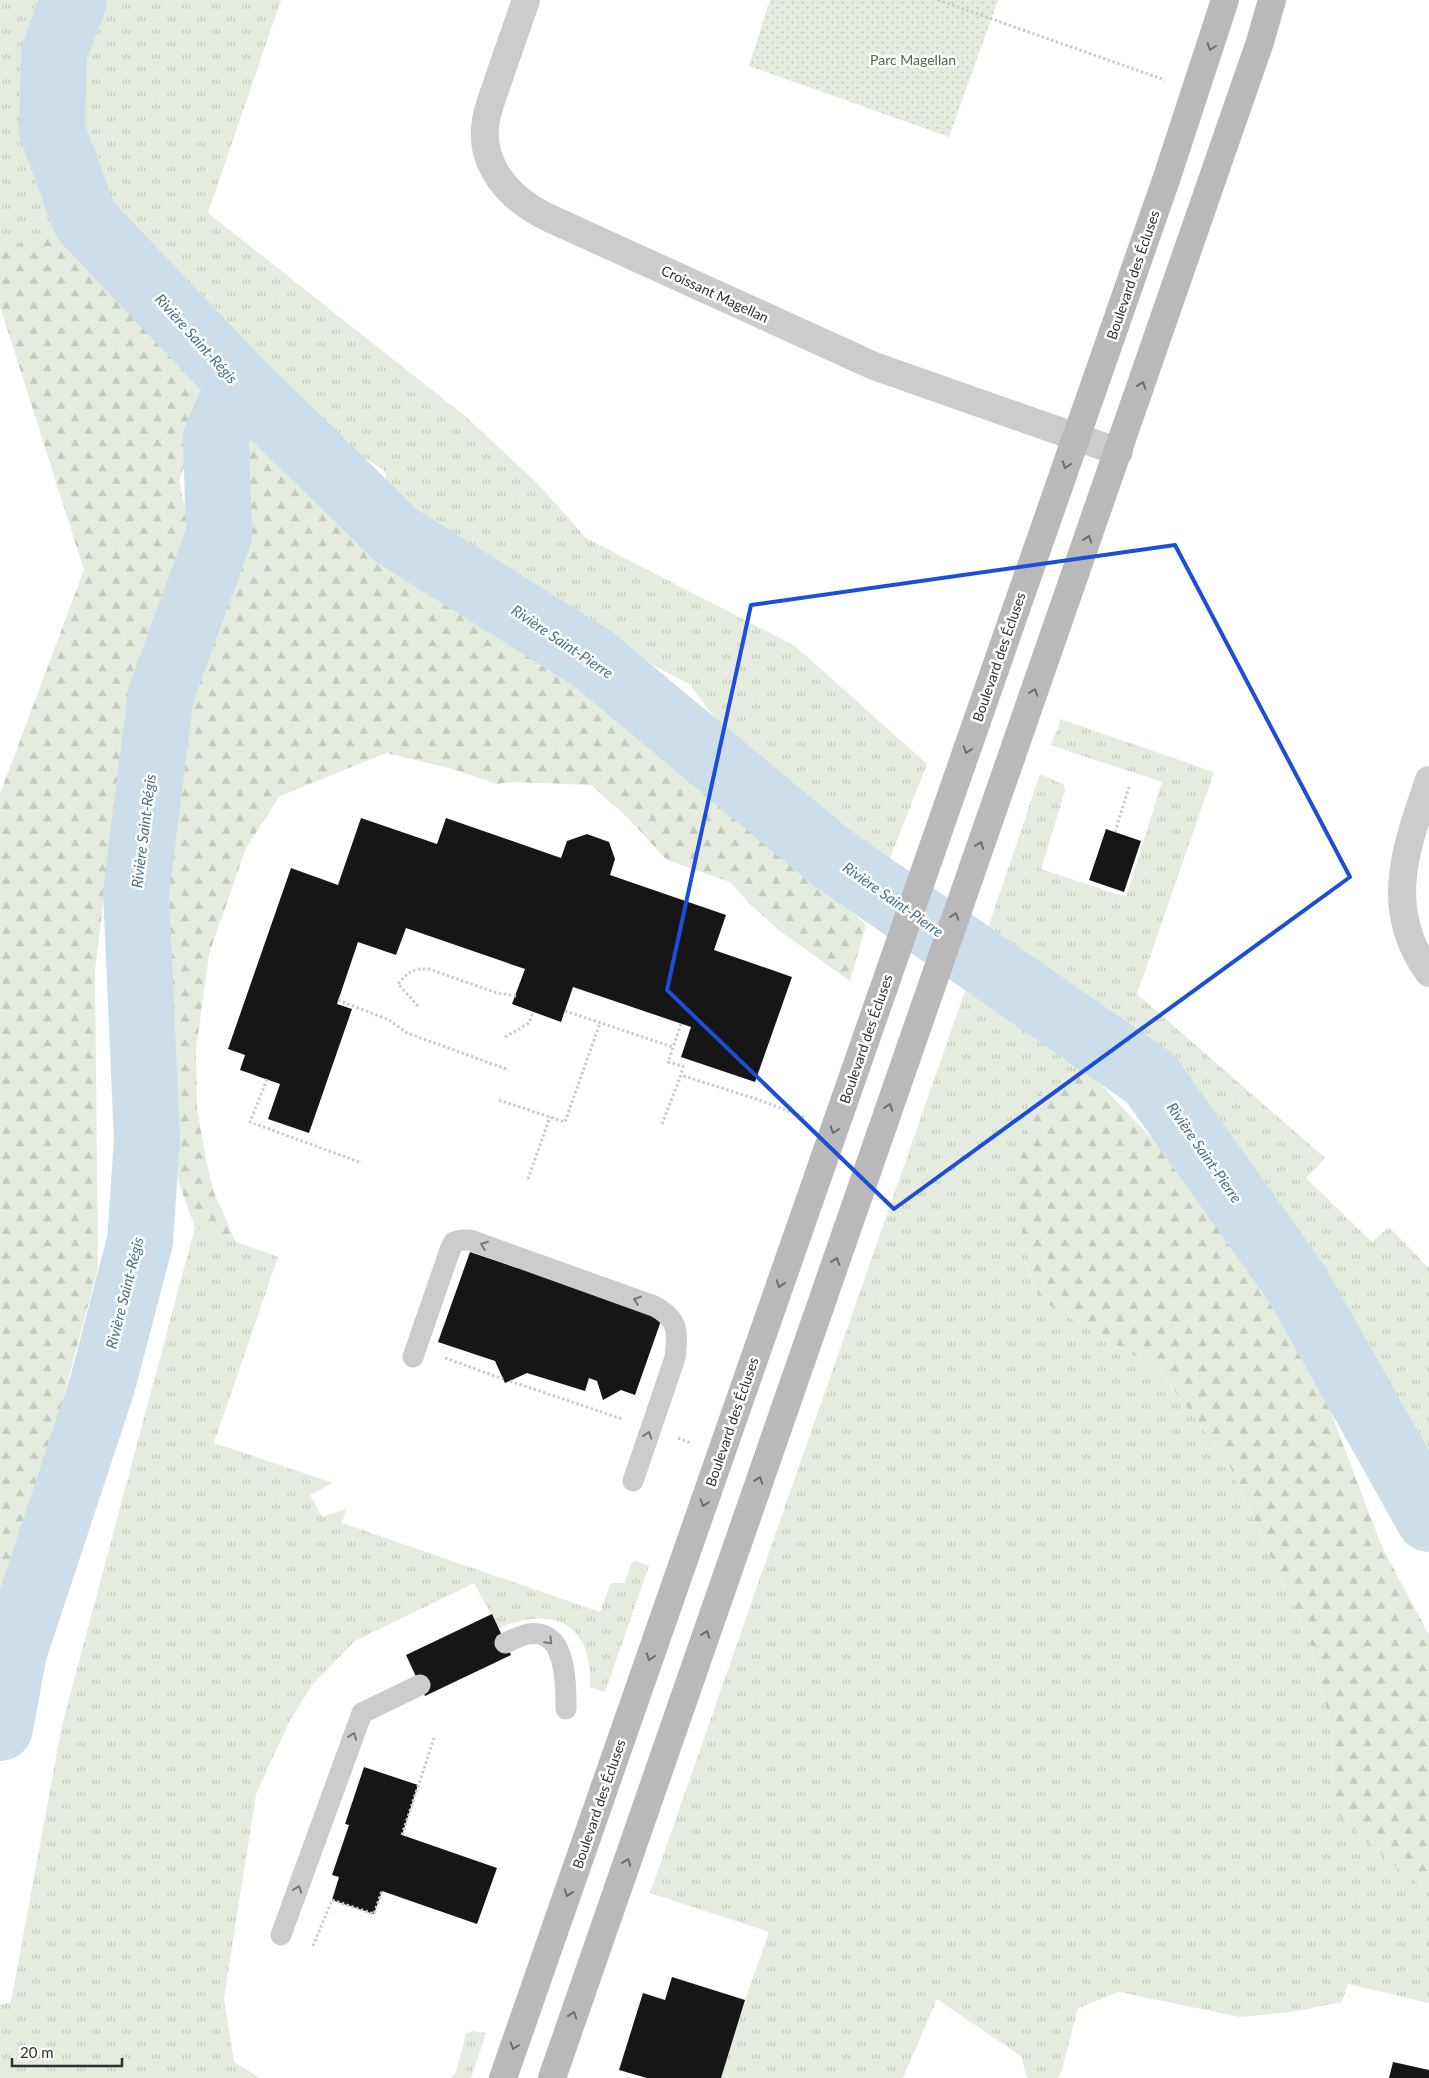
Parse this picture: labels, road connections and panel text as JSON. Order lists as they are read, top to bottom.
{
  "streets": {
    "street": ["Boulevard des Écluses", "Croissant Magellan"]
  },
  "crossings": [
    ["Boulevard des Écluses", "Croissant Magellan"]
  ],
  "water": ["Rivière Saint-Régis", "Rivière Saint-Pierre"],
  "parks": ["Parc Magellan"],
  "scale_bar": "20 m"
}
